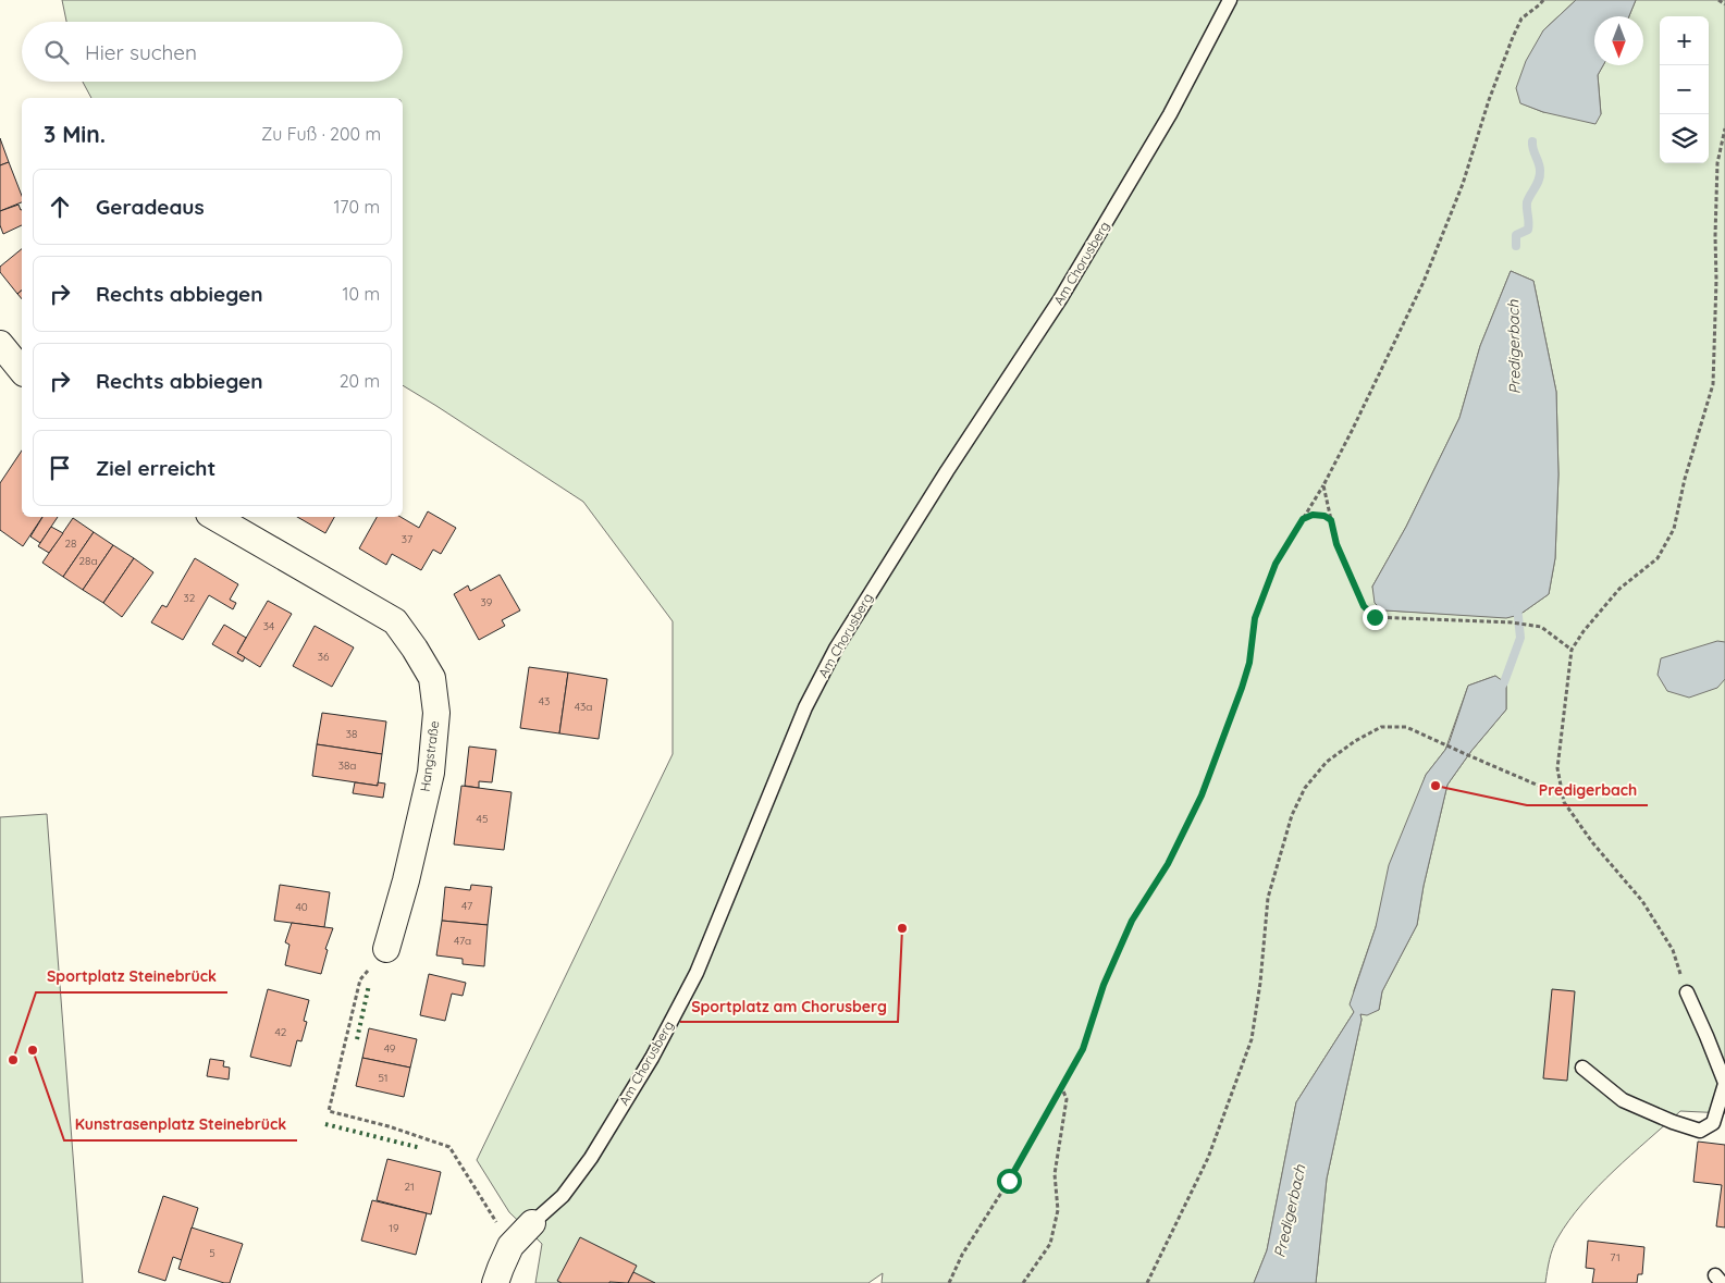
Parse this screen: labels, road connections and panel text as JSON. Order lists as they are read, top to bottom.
{
  "streets": {
    "street": ["Am Chorusberg", "Hangstraße"]
  },
  "water": ["Predigerbach"],
  "places": [
    "Predigerbach",
    "Sportplatz am Chorusberg",
    "Kunstrasenplatz Steinebrück",
    "Sportplatz Steinebrück"
  ],
  "house_numbers": [
    "37",
    "28",
    "28a",
    "32",
    "39",
    "34",
    "36",
    "43",
    "43a",
    "38",
    "38a",
    "45",
    "47",
    "40",
    "47a",
    "42",
    "49",
    "51",
    "21",
    "19",
    "5",
    "71"
  ],
  "north": "bottom",
  "page": {
    "map_buttons": ["+", "−"],
    "search": "Hier suchen",
    "heading": ["3 Min.", "Zu Fuß · 200 m"],
    "list": [
      ["Geradeaus", "170 m"],
      ["Rechts abbiegen", "10 m"],
      ["Rechts abbiegen", "20 m"],
      "Ziel erreicht"
    ]
  }
}
